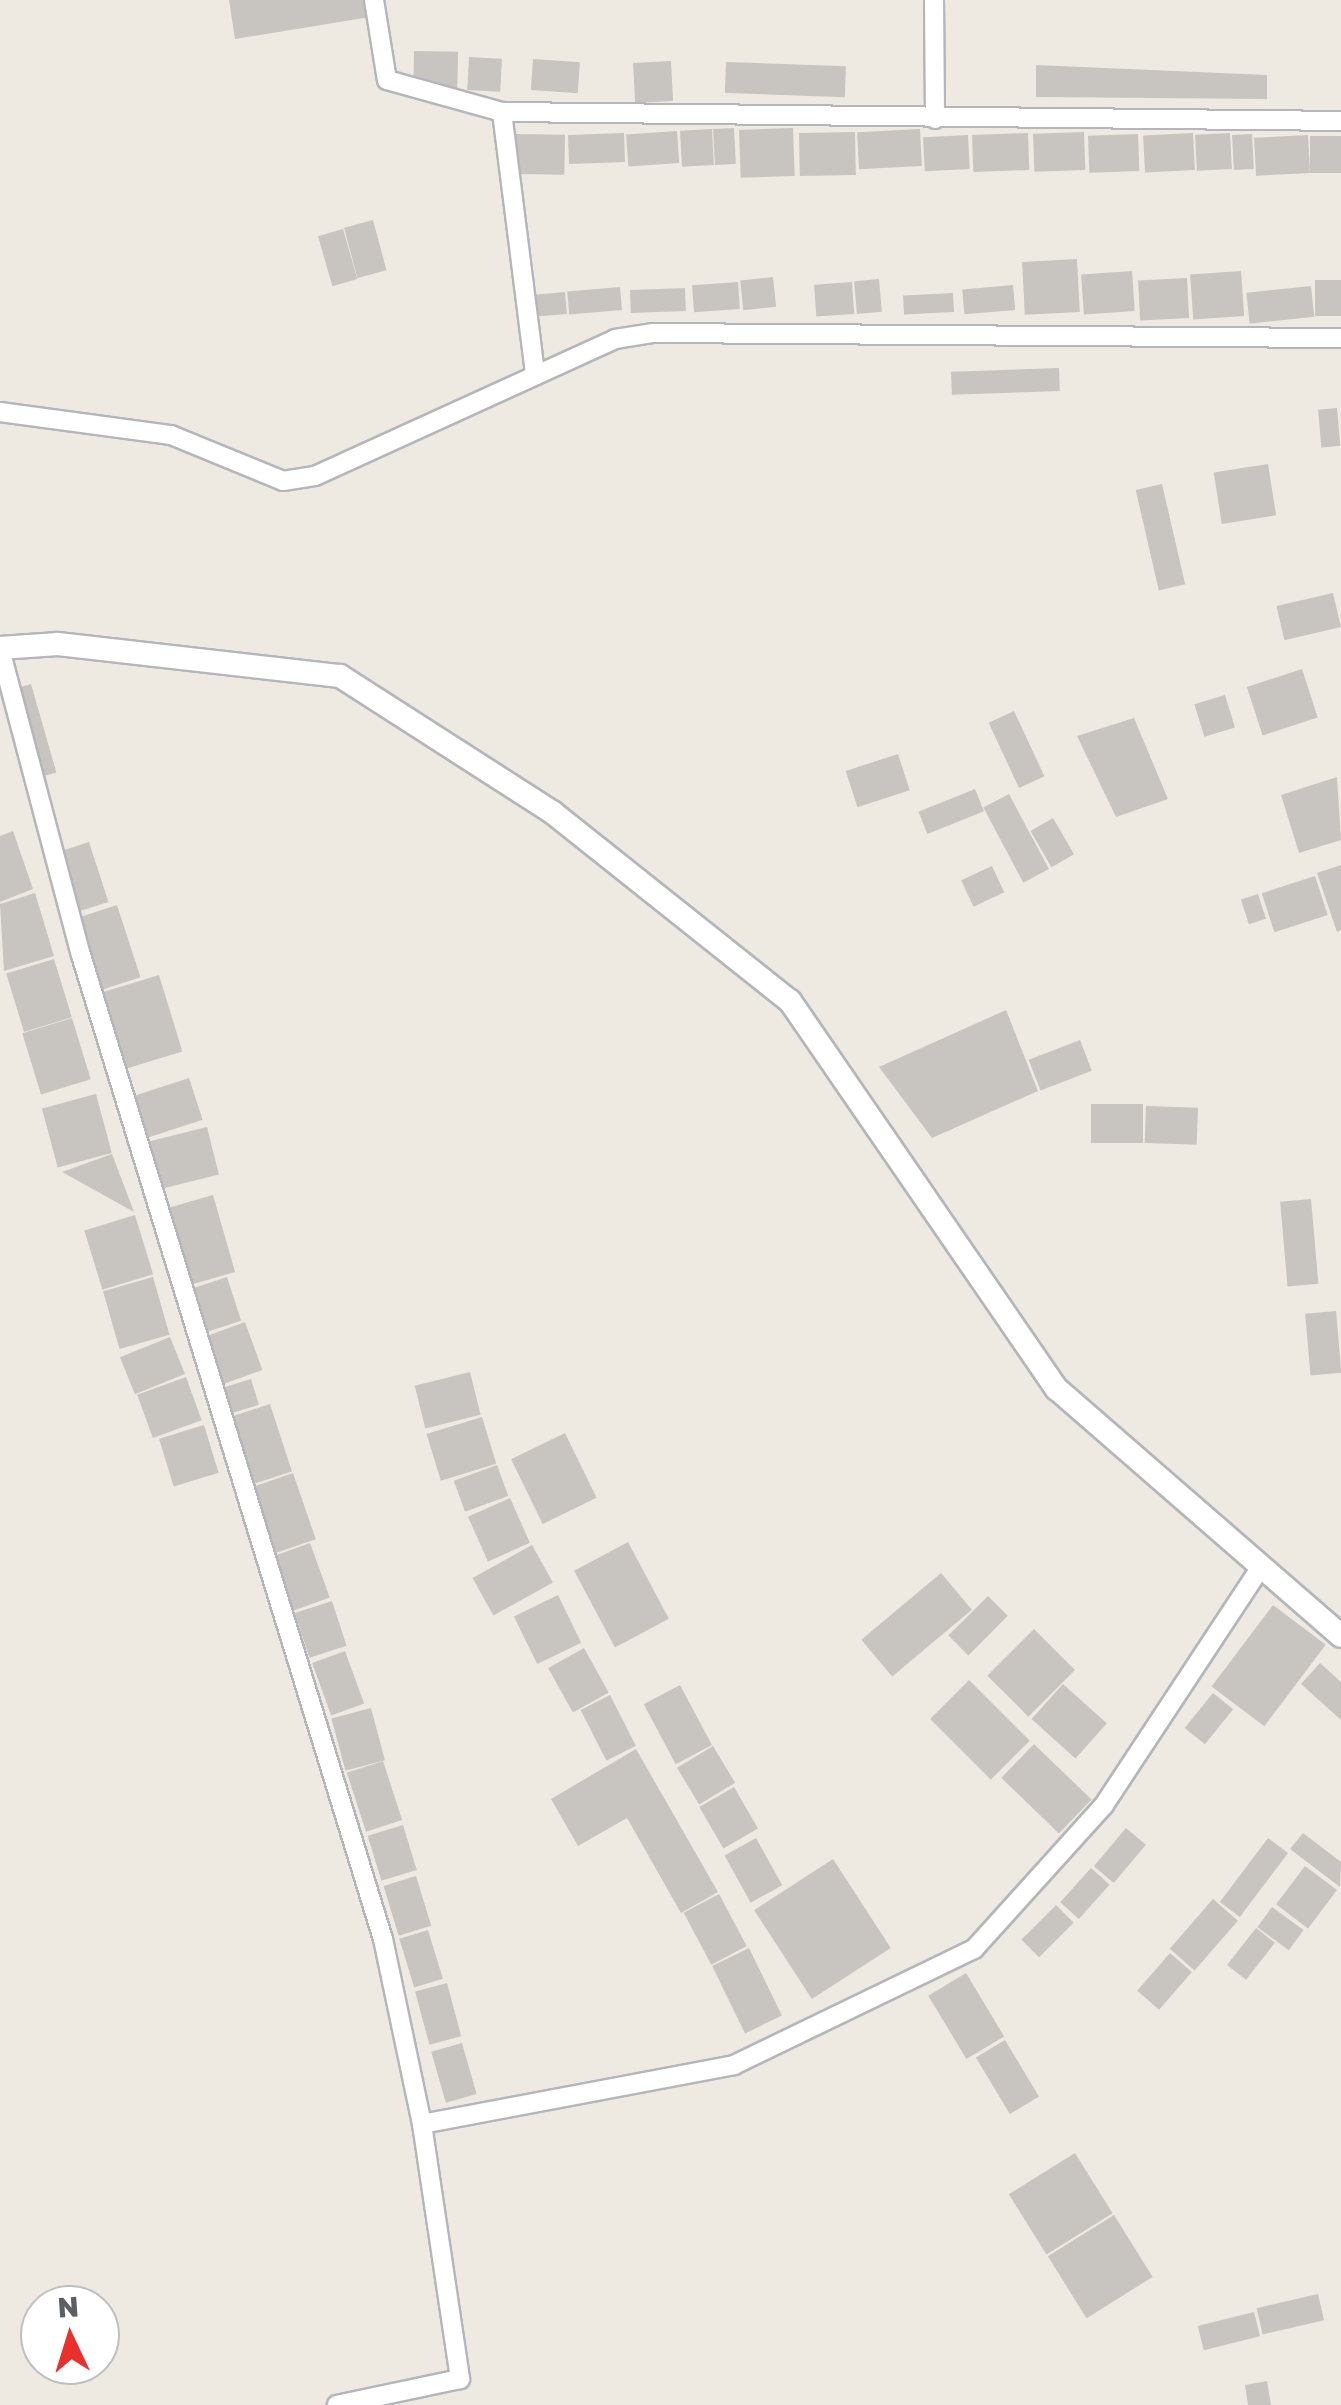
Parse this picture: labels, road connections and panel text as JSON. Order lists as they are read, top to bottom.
{
  "north": "top"
}
